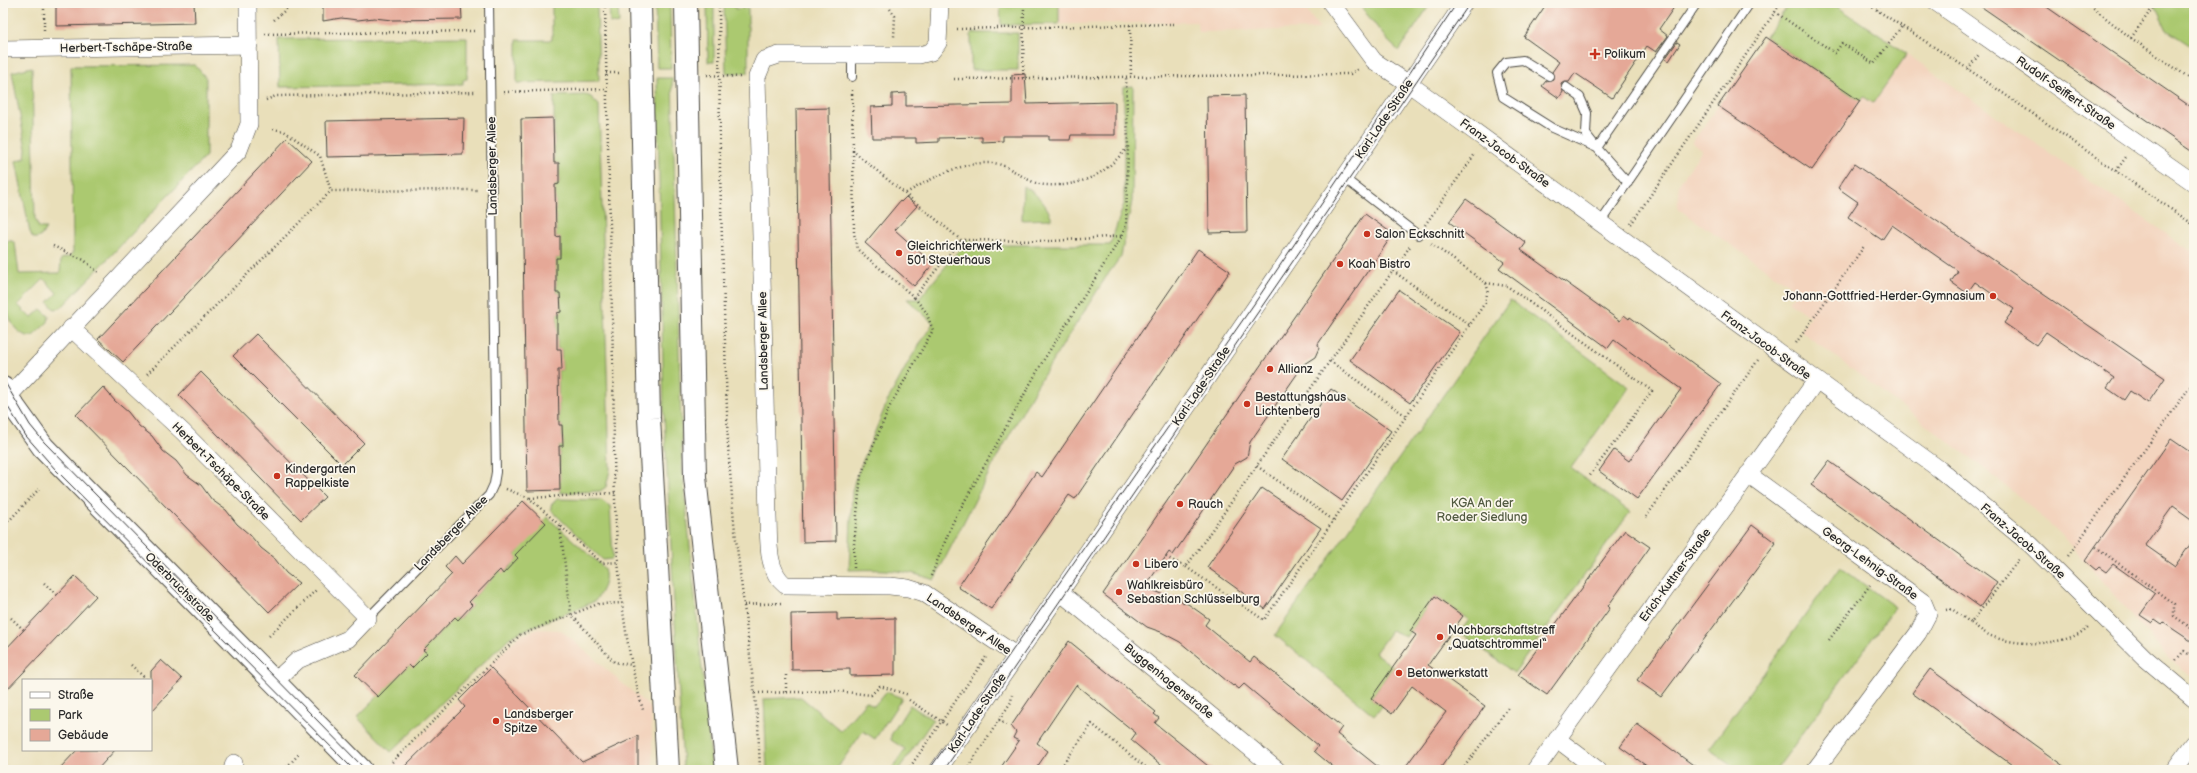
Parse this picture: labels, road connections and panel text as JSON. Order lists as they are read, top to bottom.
{
  "streets": {
    "main road": ["Oderbruchstraße"],
    "street": [
      "Herbert-Tschäpe-Straße",
      "Rudolf-Seiffert-Straße",
      "Karl-Lade-Straße",
      "Franz-Jacob-Straße",
      "Landsberger Allee",
      "Georg-Lehnig-Straße",
      "Erich-Kuttner-Straße",
      "Buggenhagenstraße"
    ]
  },
  "crossings": [
    ["Herbert-Tschäpe-Straße", "Landsberger Allee"],
    ["Karl-Lade-Straße", "Franz-Jacob-Straße"],
    ["Karl-Lade-Straße", "Landsberger Allee"],
    ["Karl-Lade-Straße", "Buggenhagenstraße"],
    ["Franz-Jacob-Straße", "Erich-Kuttner-Straße"],
    ["Landsberger Allee", "Oderbruchstraße"],
    ["Georg-Lehnig-Straße", "Erich-Kuttner-Straße"]
  ],
  "parks": ["KGA An der Roeder Siedlung"],
  "places": {
    "health": ["Polikum"],
    "other": [
      "Salon Eckschnitt",
      "Gleichrichterwerk 501 Steuerhaus",
      "Koah Bistro",
      "Johann-Gottfried-Herder-Gymnasium",
      "Allianz",
      "Bestattungshaus Lichtenberg",
      "Kindergarten Rappelkiste",
      "Rauch",
      "Libero",
      "Wahlkreisbüro Sebastian Schlüsselburg",
      "Nachbarschaftstreff „Quatschtrommel“",
      "Betonwerkstatt",
      "Landsberger Spitze"
    ]
  },
  "legend": ["Straße", "Park", "Gebäude"]
}
